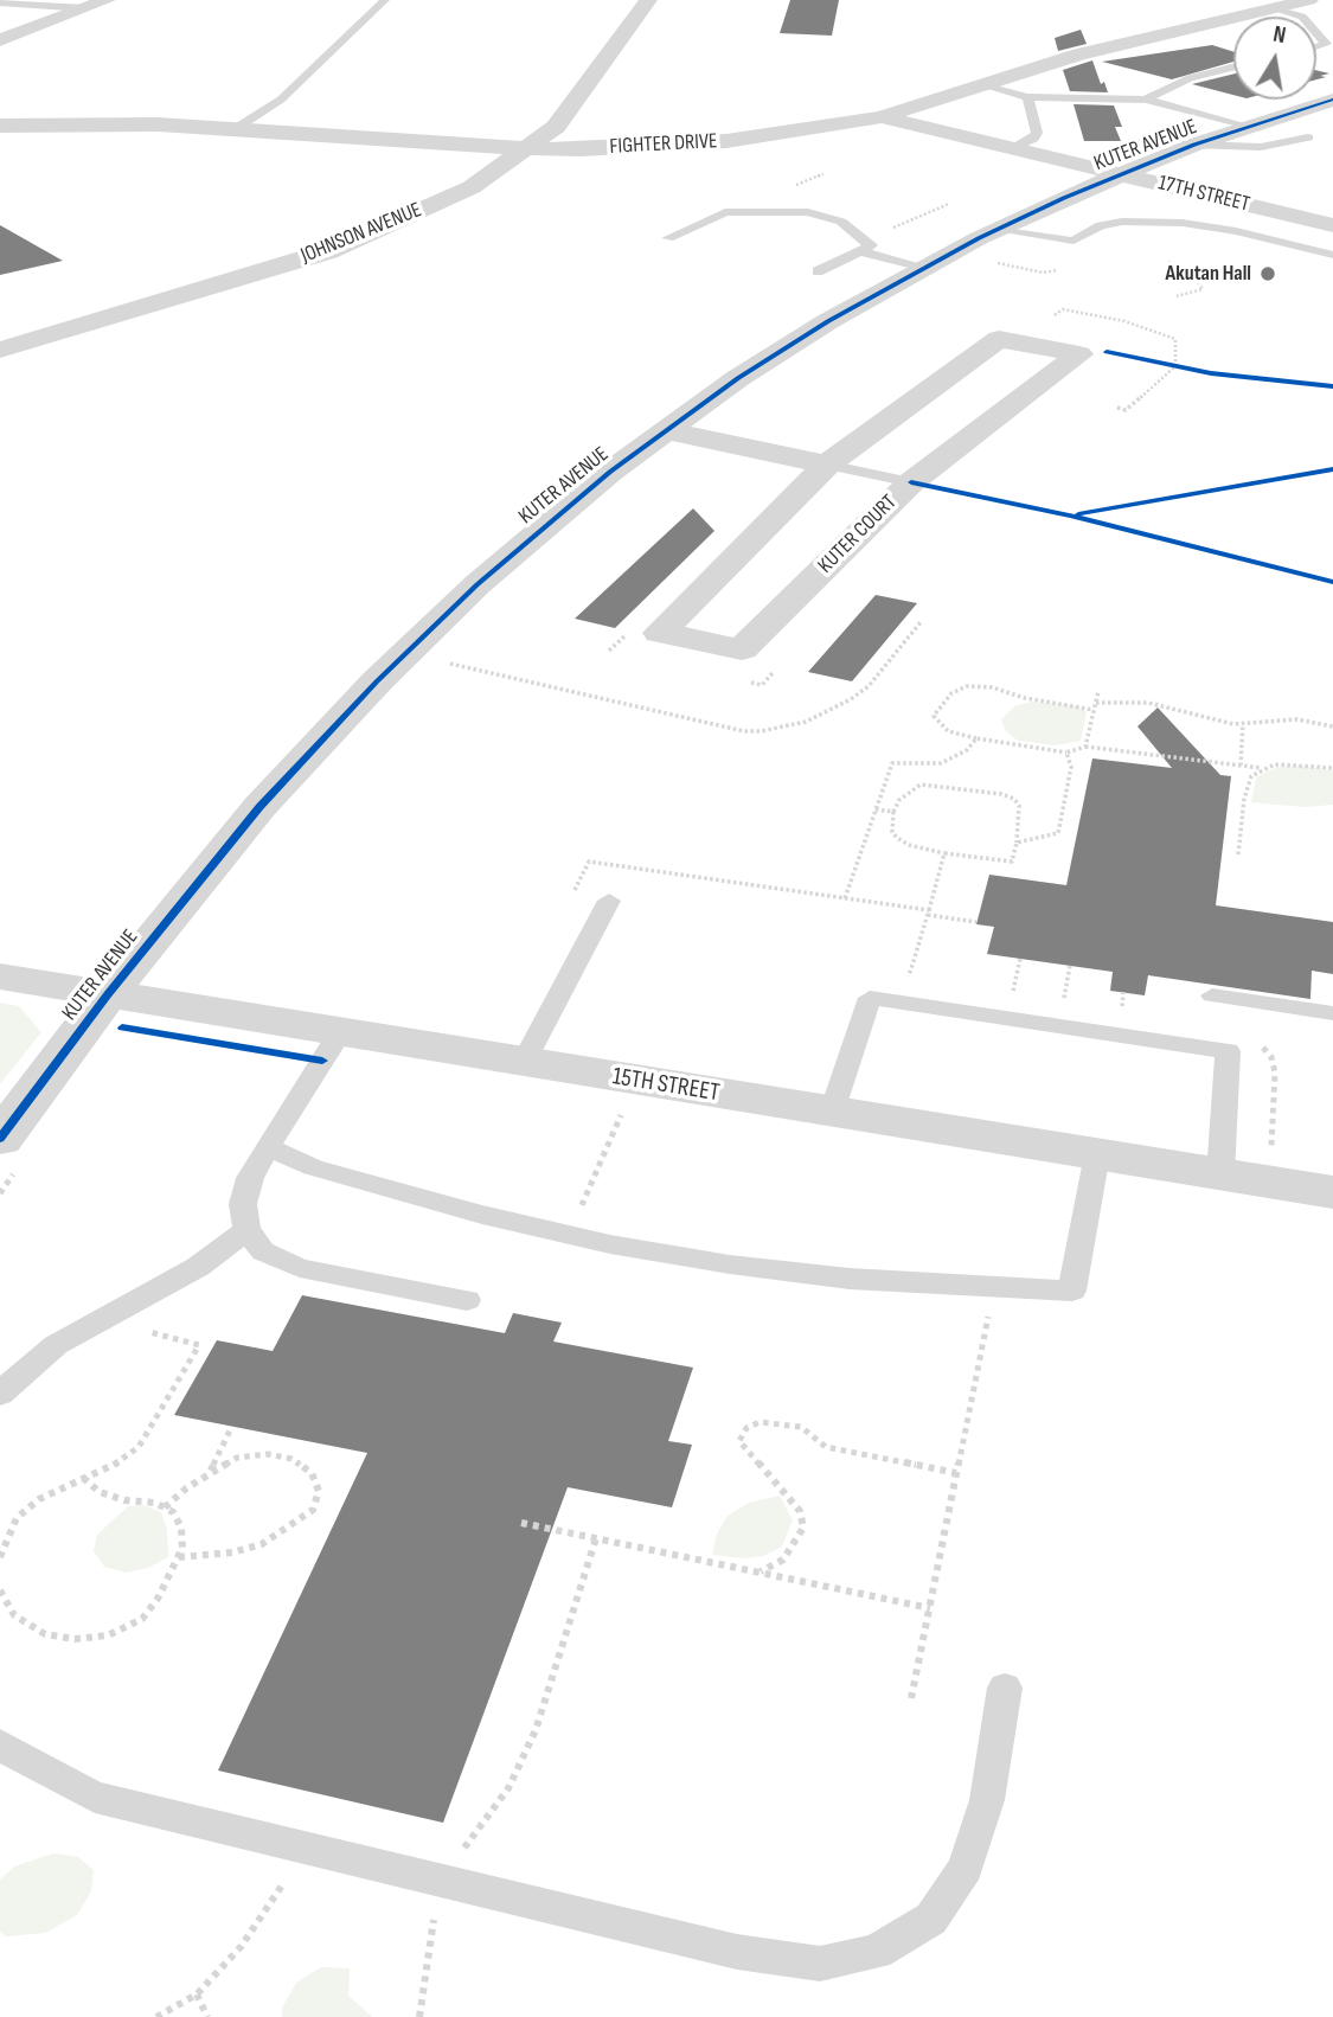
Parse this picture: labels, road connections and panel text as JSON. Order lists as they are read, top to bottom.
{
  "streets": {
    "street": [
      "FIGHTER DRIVE",
      "KUTER AVENUE",
      "17TH STREET",
      "JOHNSON AVENUE",
      "KUTER COURT",
      "15TH STREET"
    ]
  },
  "crossings": [
    ["FIGHTER DRIVE", "17TH STREET"],
    ["FIGHTER DRIVE", "JOHNSON AVENUE"],
    ["KUTER AVENUE", "17TH STREET"],
    ["KUTER AVENUE", "15TH STREET"]
  ],
  "places": ["Akutan Hall"],
  "north": "top"
}
